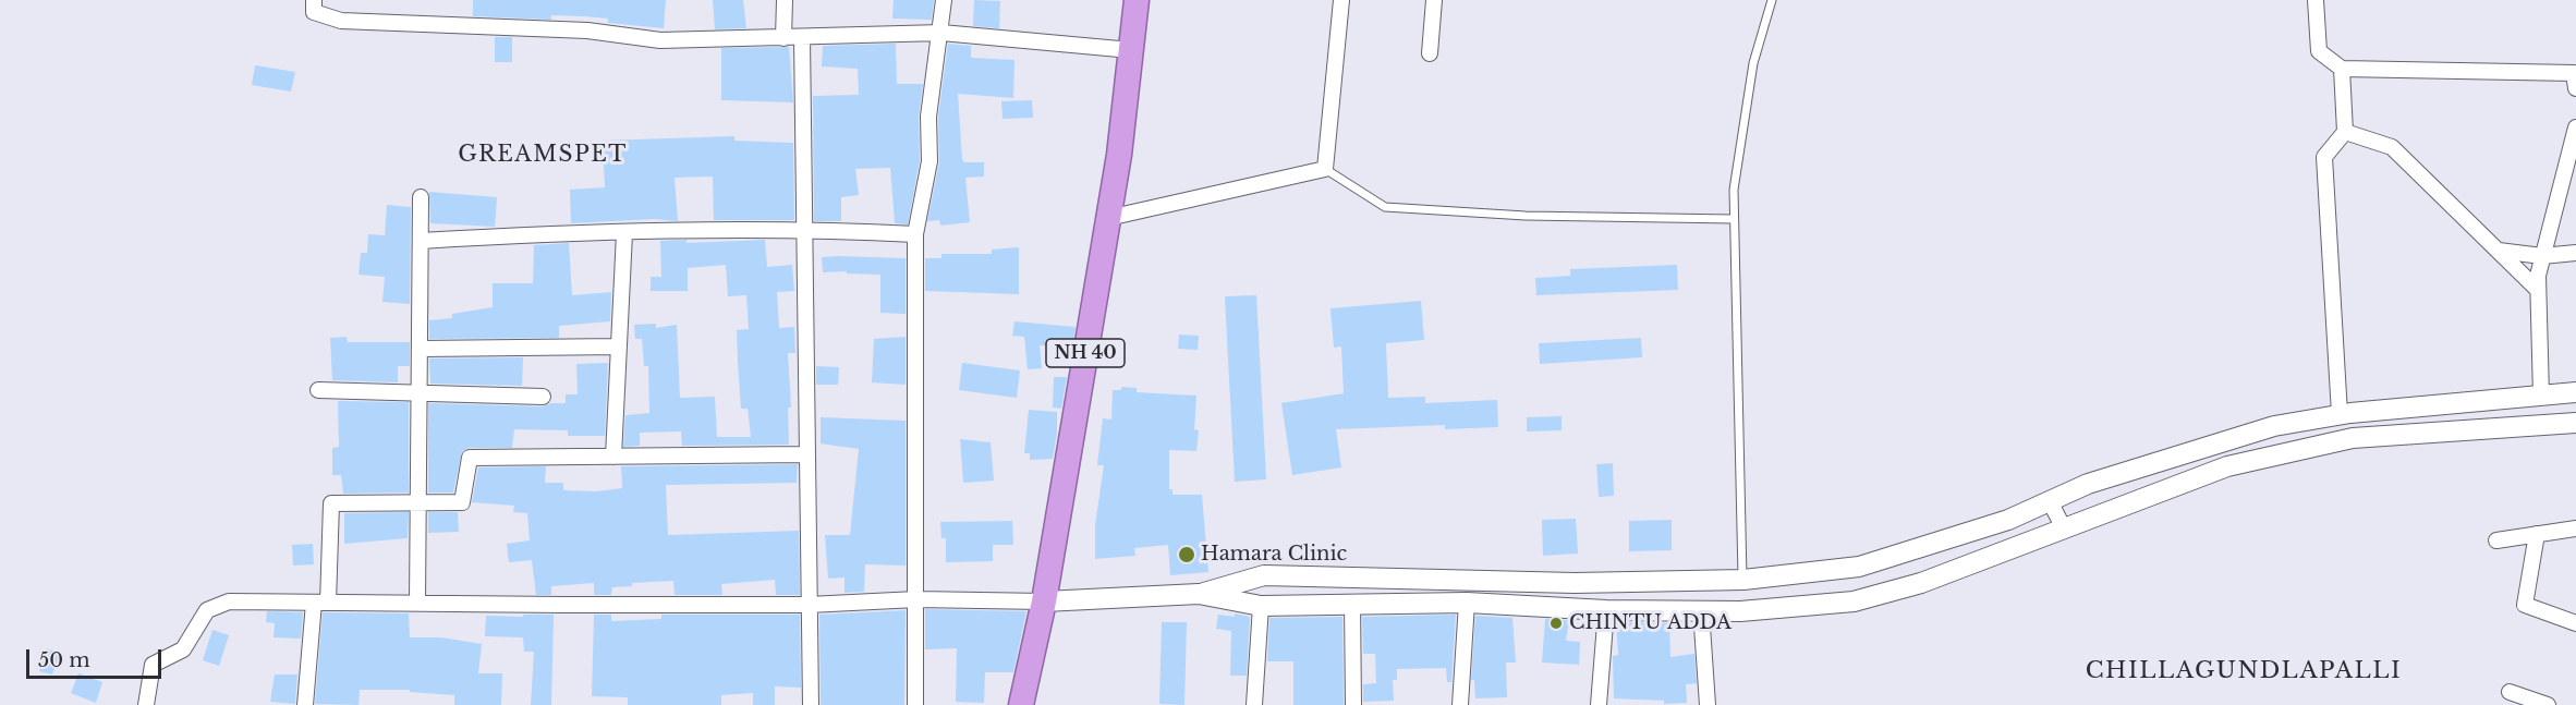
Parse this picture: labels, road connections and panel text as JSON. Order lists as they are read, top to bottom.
{
  "streets": {
    "highway": ["NH 40"]
  },
  "districts": ["GREAMSPET", "CHILLAGUNDLAPALLI"],
  "places": ["Hamara Clinic", "CHINTU ADDA"],
  "scale_bar": "50 m"
}
